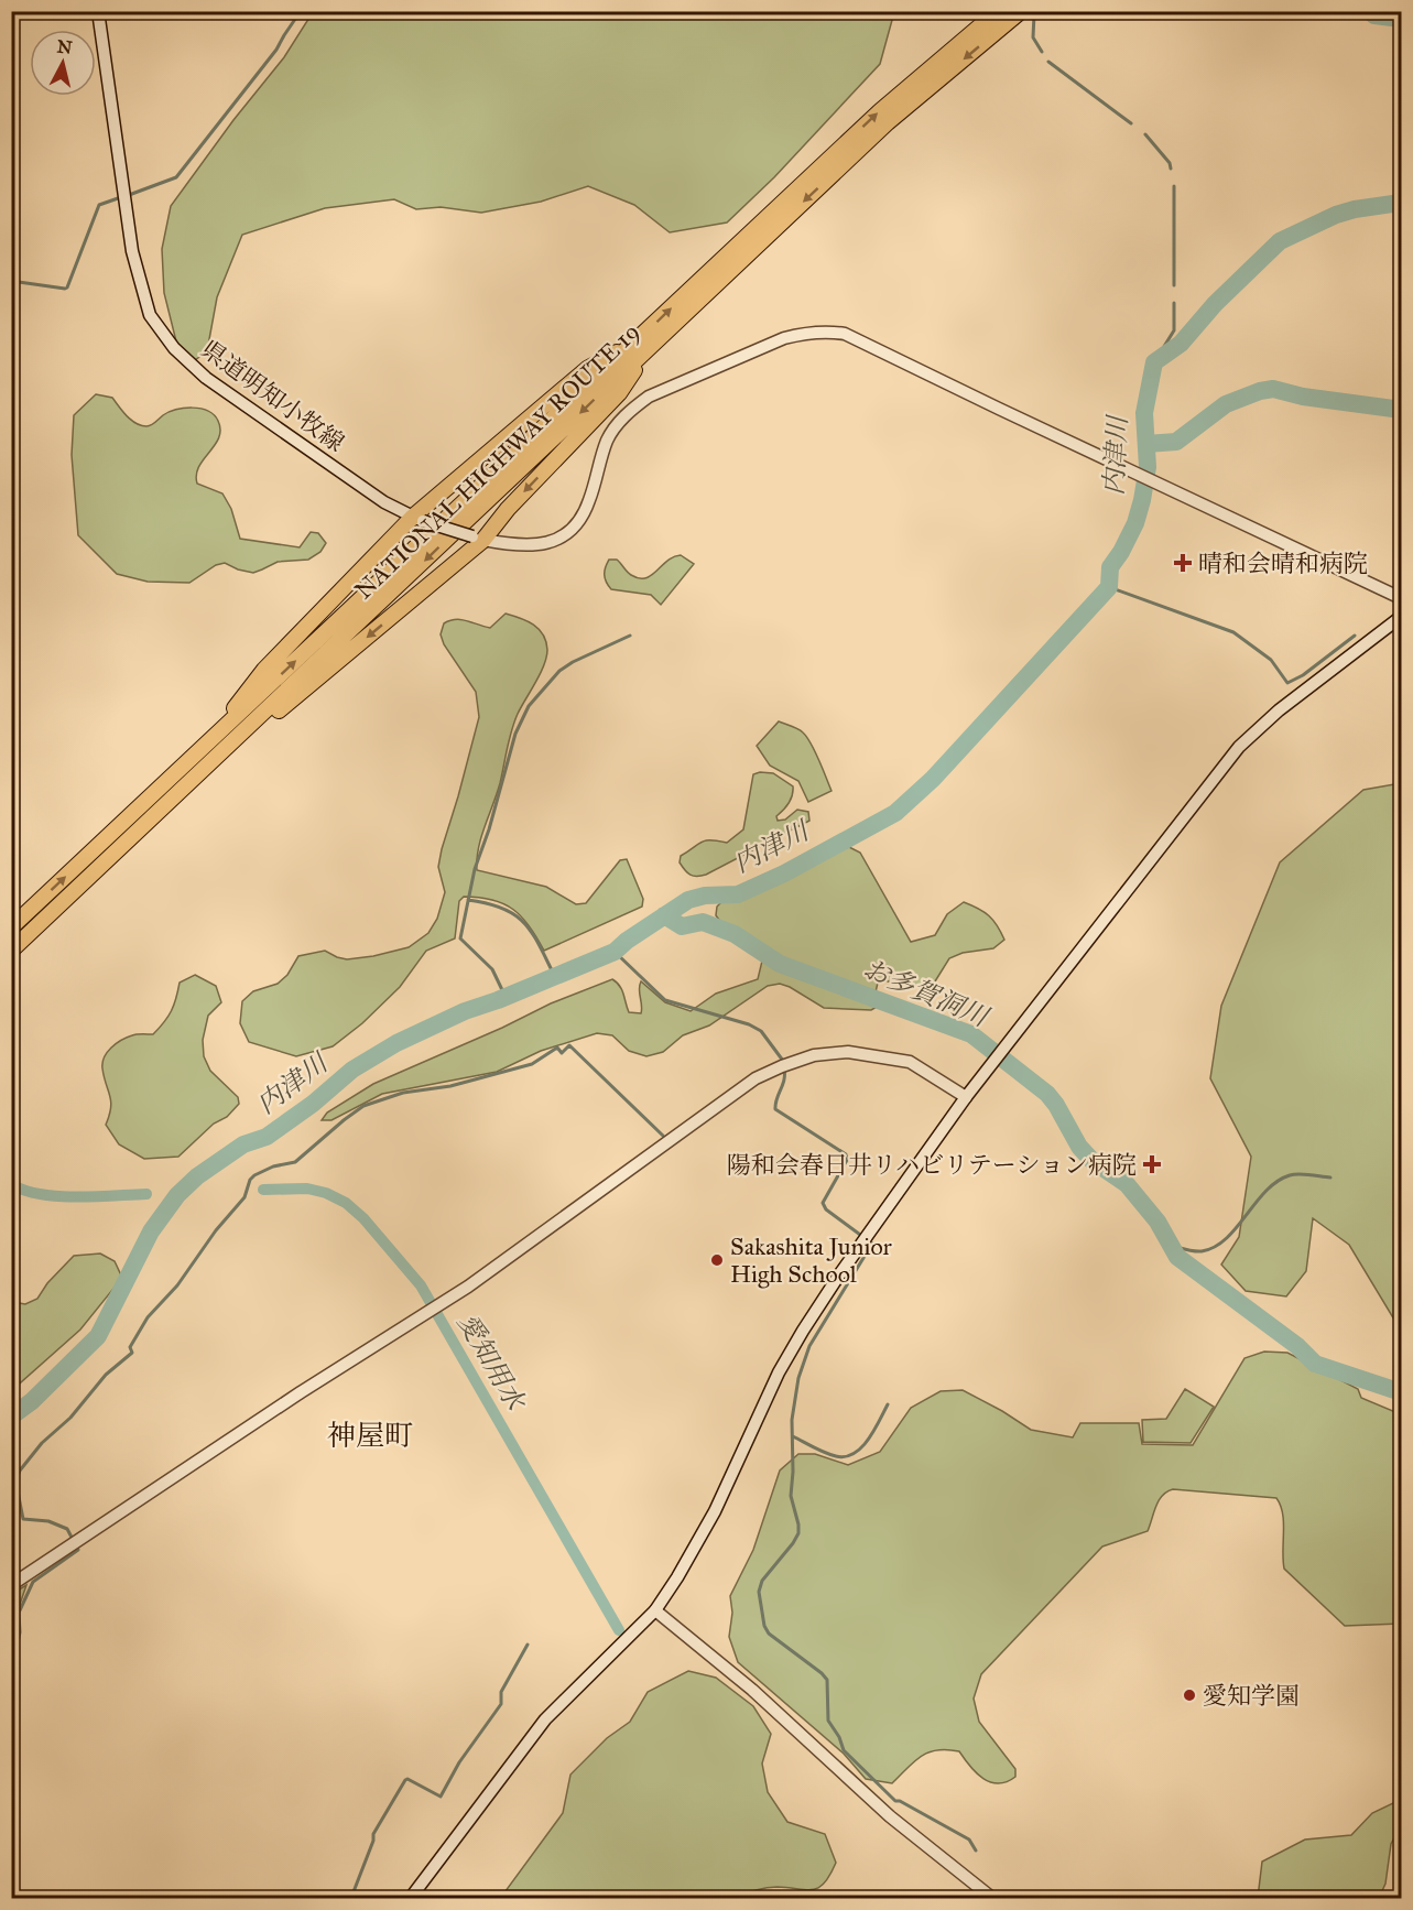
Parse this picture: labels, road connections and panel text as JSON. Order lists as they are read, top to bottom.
{
  "streets": {
    "highway": ["NATIONAL HIGHWAY ROUTE 19"],
    "street": ["県道明知小牧線"]
  },
  "districts": ["神屋町"],
  "water": ["内津川", "お多賀洞川", "愛知用水"],
  "places": {
    "health": ["晴和会晴和病院", "陽和会春日井リハビリテーション病院"],
    "other": ["Sakashita Junior High School", "愛知学園"]
  },
  "north": "top"
}
